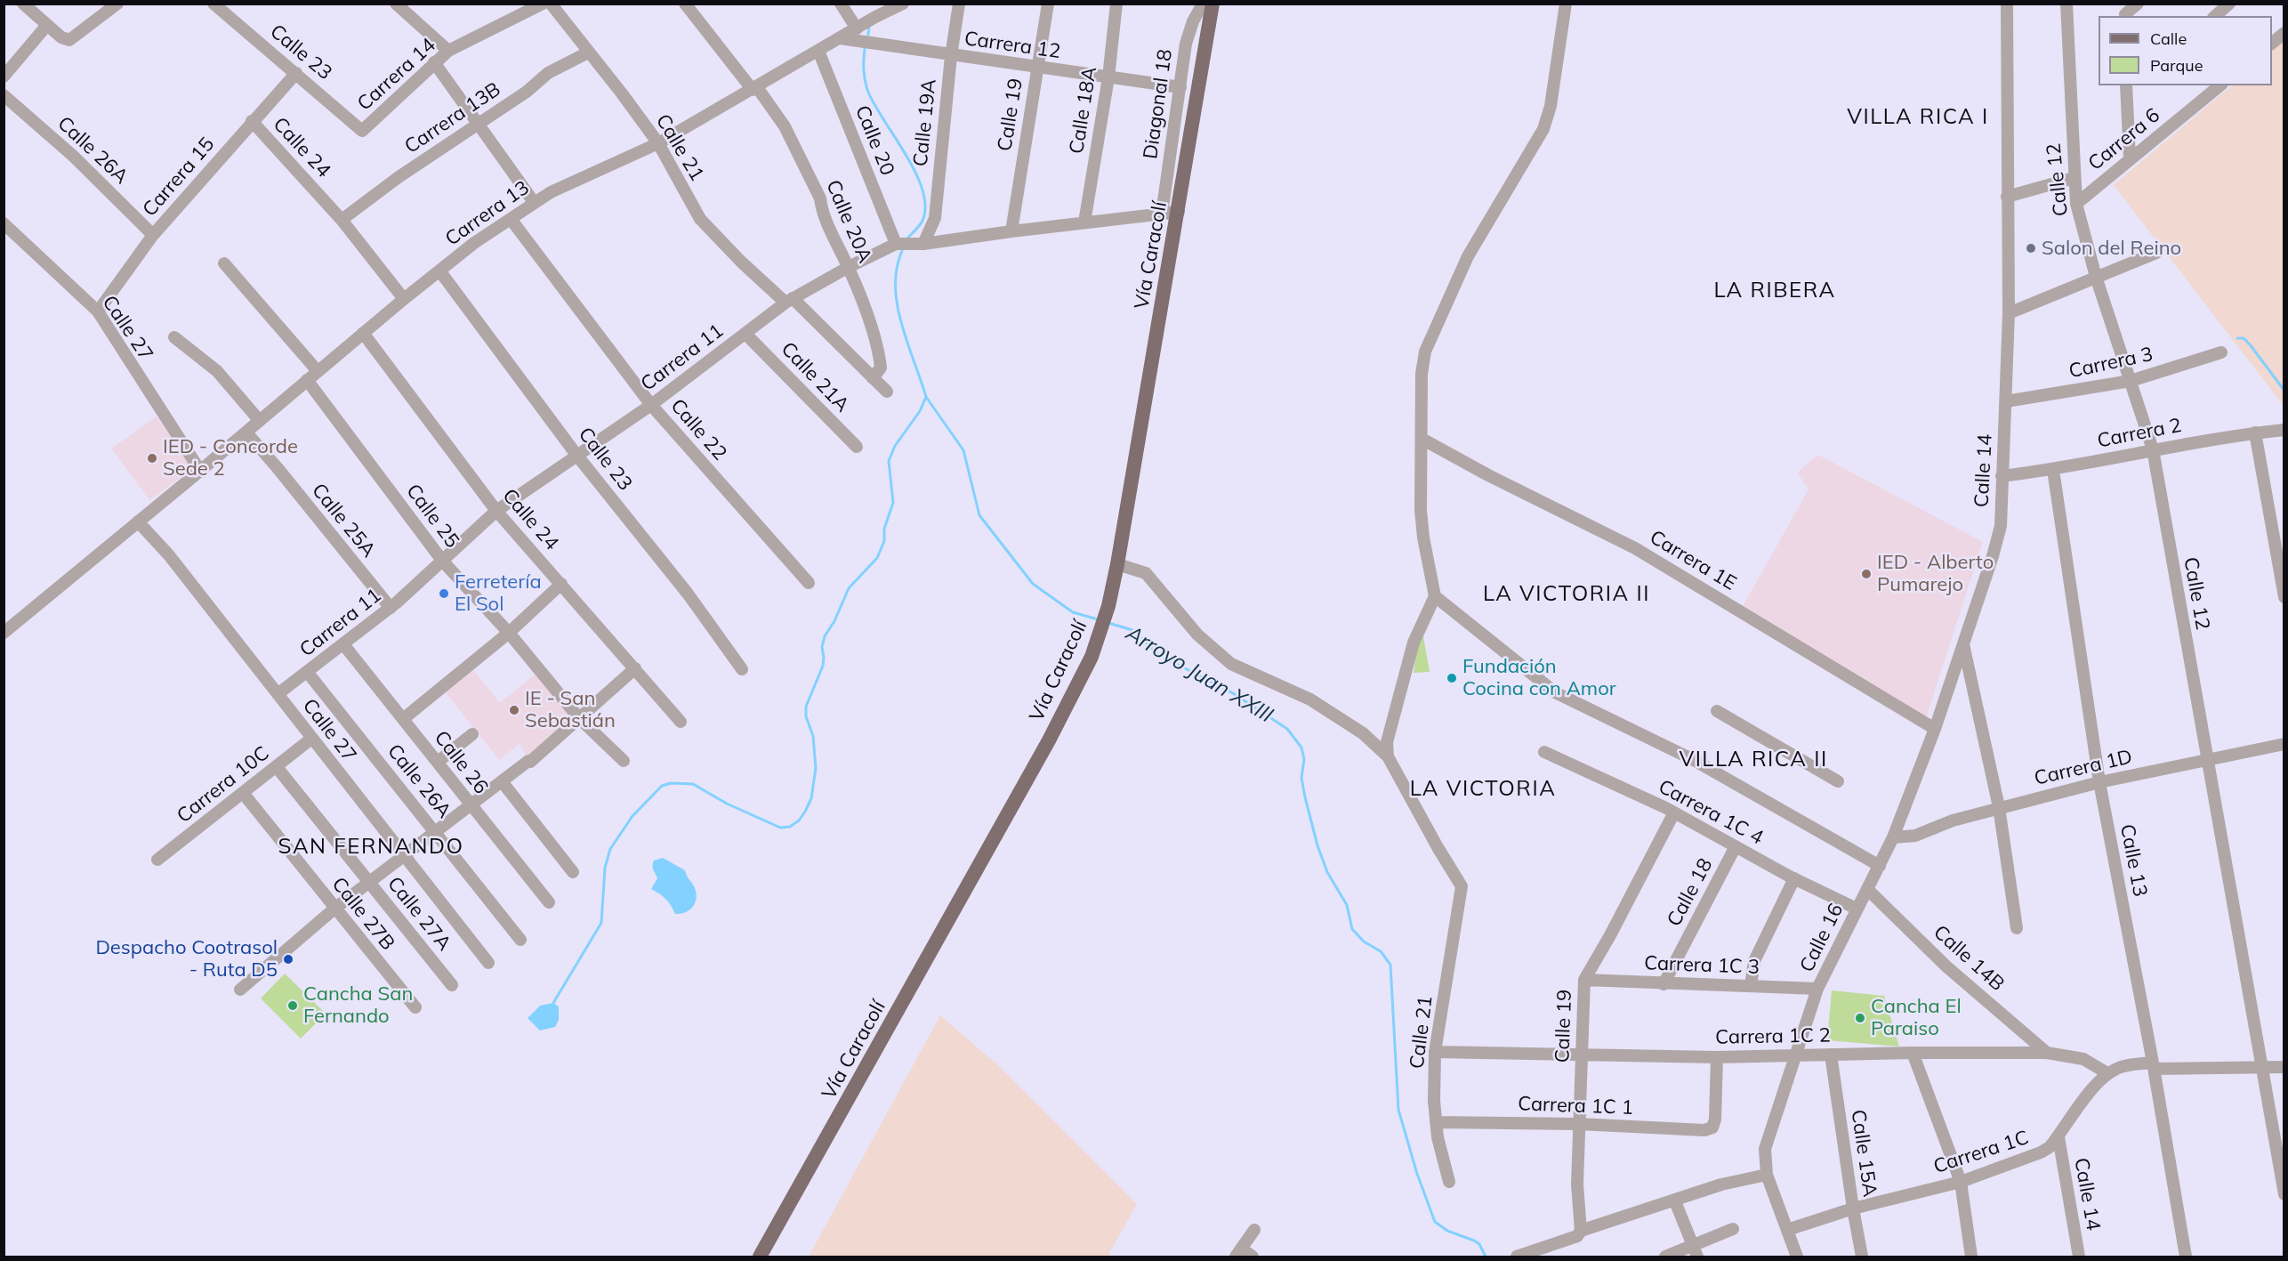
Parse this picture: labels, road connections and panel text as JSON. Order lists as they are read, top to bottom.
{
  "streets": {
    "main road": ["Vía Caracolí"],
    "street": [
      "Carrera 12",
      "Calle 23",
      "Carrera 14",
      "Diagonal 18",
      "Calle 18A",
      "Calle 19",
      "Carrera 13B",
      "Calle 19A",
      "Carrera 6",
      "Calle 20",
      "Calle 24",
      "Calle 21",
      "Calle 26A",
      "Carrera 15",
      "Calle 12",
      "Carrera 13",
      "Calle 20A",
      "Calle 27",
      "Carrera 11",
      "Carrera 3",
      "Calle 21A",
      "Calle 22",
      "Carrera 2",
      "Calle 14",
      "Calle 25",
      "Calle 25A",
      "Carrera 1E",
      "Calle 26",
      "Carrera 1D",
      "Carrera 10C",
      "Carrera 1C 4",
      "Calle 13",
      "Calle 18",
      "Calle 27B",
      "Calle 27A",
      "Calle 16",
      "Calle 14B",
      "Carrera 1C 3",
      "Carrera 1C 2",
      "Carrera 1C 1",
      "Carrera 1C",
      "Calle 15A"
    ]
  },
  "crossings": [
    ["Carrera 12", "Diagonal 18"],
    ["Carrera 12", "Calle 18A"],
    ["Carrera 12", "Calle 19"],
    ["Carrera 12", "Calle 19A"],
    ["Carrera 12", "Carrera 13"],
    ["Calle 23", "Carrera 14"],
    ["Calle 23", "Carrera 15"],
    ["Calle 23", "Carrera 13"],
    ["Calle 23", "Carrera 11"],
    ["Diagonal 18", "Carrera 11"],
    ["Calle 18A", "Carrera 11"],
    ["Calle 19", "Carrera 11"],
    ["Calle 19", "Carrera 1C 4"],
    ["Calle 19", "Carrera 1C 3"],
    ["Calle 19", "Carrera 1C 2"],
    ["Calle 19", "Carrera 1C 1"],
    ["Carrera 13B", "Calle 24"],
    ["Carrera 13B", "Calle 21"],
    ["Calle 19A", "Carrera 11"],
    ["Carrera 6", "Calle 12"],
    ["Carrera 6", "Calle 14"],
    ["Calle 20", "Carrera 13"],
    ["Calle 20", "Carrera 11"],
    ["Calle 24", "Carrera 15"],
    ["Calle 24", "Carrera 13"],
    ["Calle 24", "Carrera 11"],
    ["Calle 21", "Carrera 13"],
    ["Calle 21", "Calle 20A"],
    ["Calle 21", "Carrera 11"],
    ["Calle 21", "Carrera 1C 2"],
    ["Calle 21", "Carrera 1C 1"],
    ["Calle 26A", "Carrera 15"],
    ["Calle 26A", "Carrera 11"],
    ["Carrera 15", "Calle 27"],
    ["Calle 12", "Carrera 3"],
    ["Calle 12", "Carrera 2"],
    ["Calle 12", "Carrera 1D"],
    ["Carrera 13", "Calle 20A"],
    ["Carrera 13", "Calle 27"],
    ["Carrera 13", "Calle 22"],
    ["Carrera 13", "Calle 25"],
    ["Carrera 13", "Calle 25A"],
    ["Calle 20A", "Carrera 11"],
    ["Vía Caracolí", "Carrera 11"],
    ["Calle 27", "Carrera 11"],
    ["Calle 27", "Carrera 10C"],
    ["Carrera 11", "Calle 21A"],
    ["Carrera 11", "Calle 22"],
    ["Carrera 11", "Calle 25"],
    ["Carrera 11", "Calle 25A"],
    ["Carrera 11", "Calle 26"],
    ["Carrera 3", "Calle 14"],
    ["Carrera 2", "Calle 14"],
    ["Carrera 2", "Calle 13"],
    ["Calle 14", "Calle 16"],
    ["Calle 14", "Carrera 1C"],
    ["Carrera 1E", "Calle 16"],
    ["Carrera 1D", "Calle 13"],
    ["Carrera 1D", "Calle 16"],
    ["Carrera 10C", "Calle 27B"],
    ["Carrera 10C", "Calle 27A"],
    ["Carrera 1C 4", "Calle 18"],
    ["Carrera 1C 4", "Calle 16"],
    ["Calle 18", "Carrera 1C 3"],
    ["Calle 16", "Calle 14B"],
    ["Calle 16", "Carrera 1C 3"],
    ["Calle 16", "Carrera 1C 2"],
    ["Calle 16", "Carrera 1C"],
    ["Calle 14B", "Carrera 1C 2"],
    ["Carrera 1C 2", "Carrera 1C 1"],
    ["Carrera 1C 2", "Carrera 1C"],
    ["Carrera 1C 2", "Calle 15A"],
    ["Carrera 1C", "Calle 15A"]
  ],
  "districts": [
    "VILLA RICA I",
    "LA RIBERA",
    "LA VICTORIA II",
    "VILLA RICA II",
    "LA VICTORIA",
    "SAN FERNANDO"
  ],
  "water": ["Arroyo Juan XXIII"],
  "places": [
    "Salon del Reino",
    "IED - Concorde Sede 2",
    "IED - Alberto Pumarejo",
    "Ferretería El Sol",
    "Fundación Cocina con Amor",
    "IE - San Sebastián",
    "Despacho Cootrasol - Ruta D5",
    "Cancha San Fernando",
    "Cancha El Paraiso"
  ],
  "legend": ["Calle", "Parque"]
}
